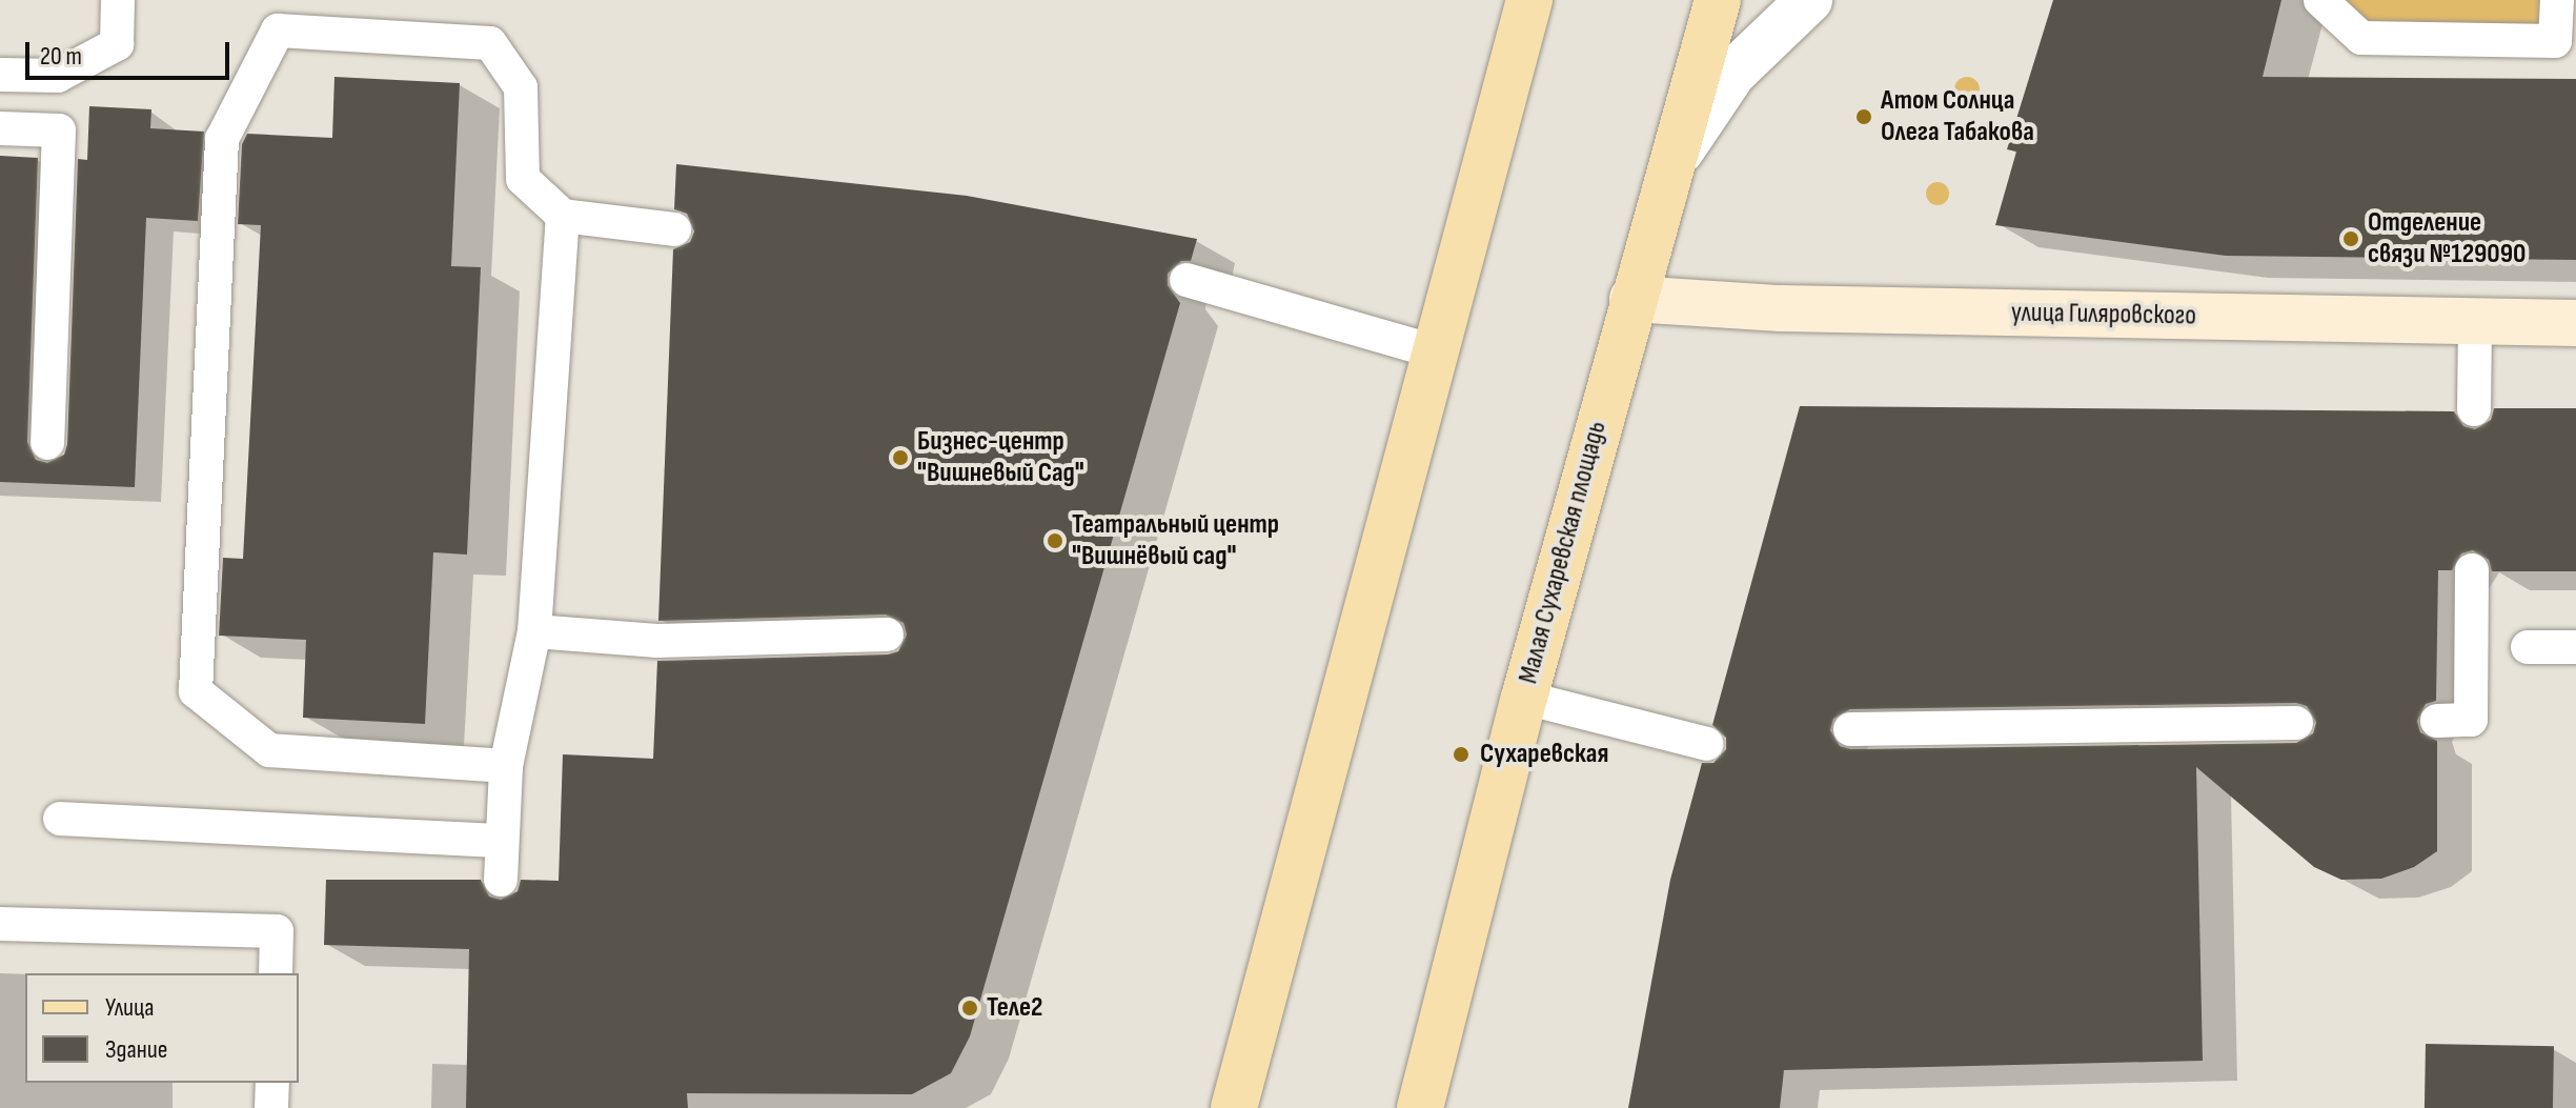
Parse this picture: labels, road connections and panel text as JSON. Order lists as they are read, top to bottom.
{
  "streets": {
    "main road": ["улица Гиляровского", "Малая Сухаревская площадь"]
  },
  "crossings": [
    ["улица Гиляровского", "Малая Сухаревская площадь"]
  ],
  "places": [
    "Атом Солнца Олега Табакова",
    "Отделение связи №129090",
    "Бизнес-центр \"Вишневый Сад\"",
    "Театральный центр \"Вишнёвый сад\"",
    "Сухаревская",
    "Теле2"
  ],
  "legend": ["Улица", "Здание"],
  "scale_bar": "20 m"
}
